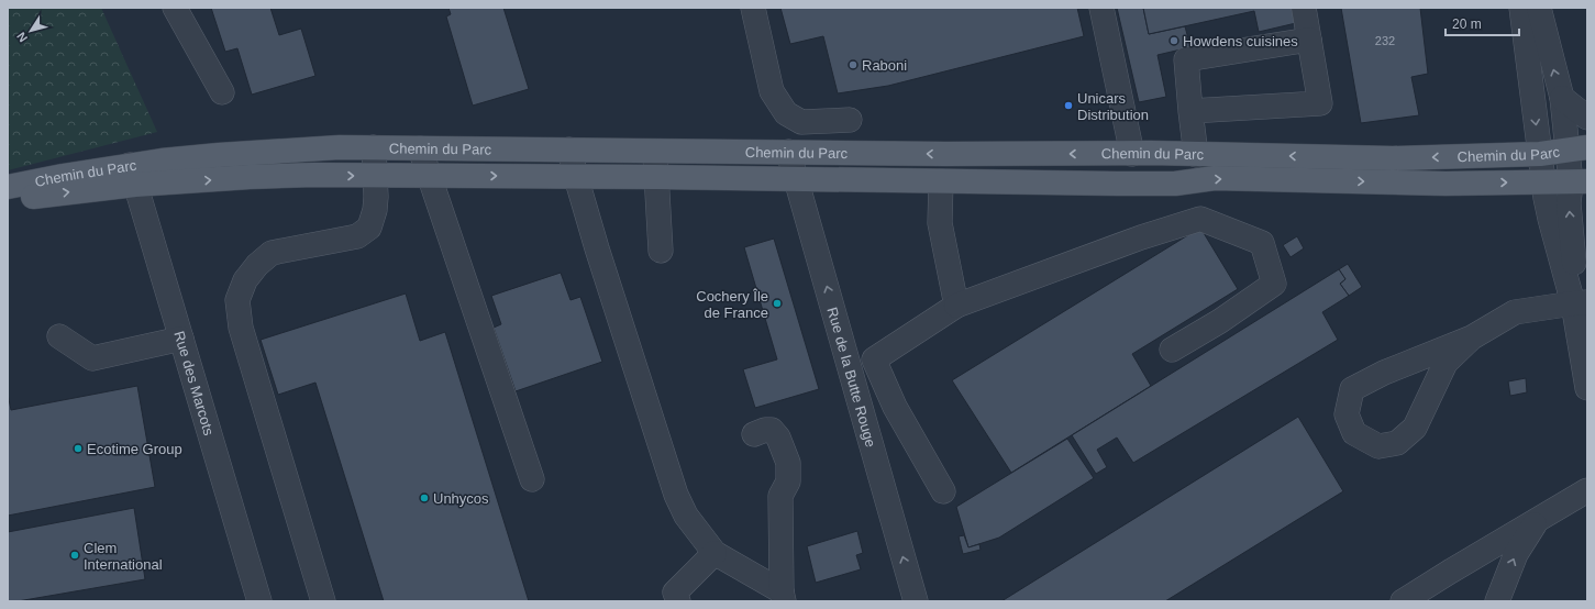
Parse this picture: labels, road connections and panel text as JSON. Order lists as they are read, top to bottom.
{
  "streets": {
    "main road": ["Chemin du Parc"],
    "street": ["Rue de la Butte Rouge", "Rue des Marcots"]
  },
  "crossings": [
    ["Chemin du Parc", "Rue de la Butte Rouge"],
    ["Chemin du Parc", "Rue des Marcots"]
  ],
  "places": [
    "Howdens cuisines",
    "Raboni",
    "Unicars Distribution",
    "Cochery Île de France",
    "Ecotime Group",
    "Unhycos",
    "Clem International"
  ],
  "house_numbers": ["232"],
  "scale_bar": "20 m",
  "north": "bottom left"
}
